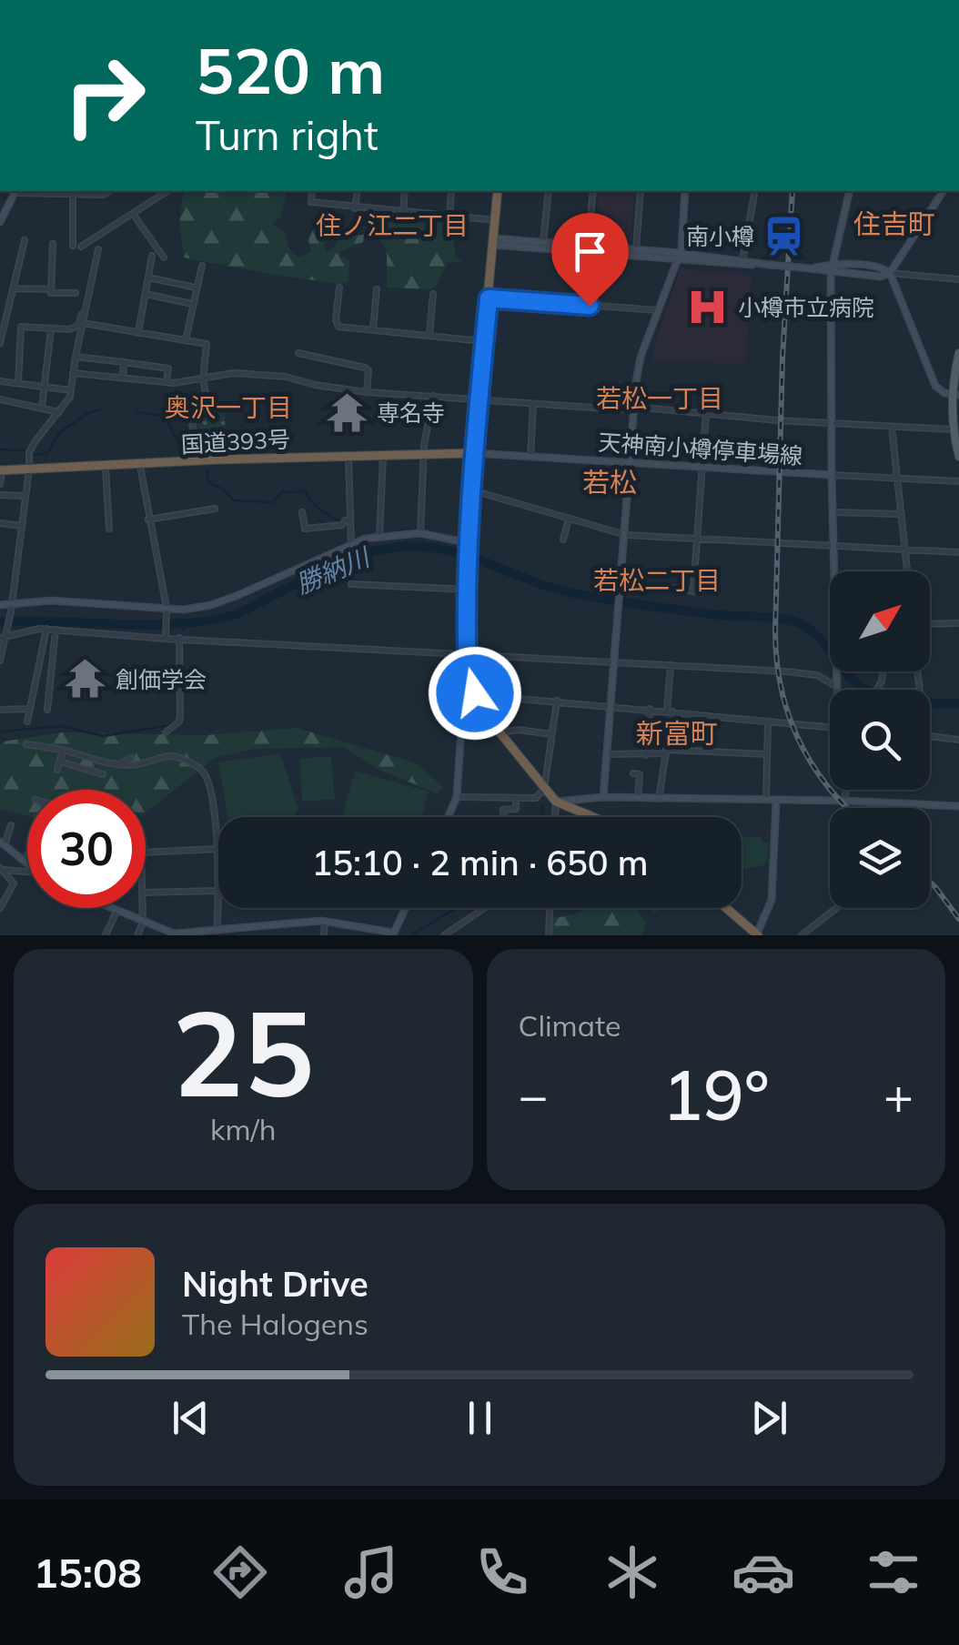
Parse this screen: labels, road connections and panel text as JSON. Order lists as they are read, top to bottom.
{
  "streets": {
    "highway": ["国道393号"],
    "street": ["天神南小樽停車場線"]
  },
  "crossings": [
    ["国道393号", "天神南小樽停車場線"]
  ],
  "districts": [
    "住吉町",
    "住ノ江二丁目",
    "若松一丁目",
    "奥沢一丁目",
    "若松",
    "若松二丁目",
    "新富町"
  ],
  "water": ["勝納川"],
  "places": {
    "station": ["南小樽"],
    "hospital": ["小樽市立病院"],
    "temple": ["専名寺", "創価学会"]
  },
  "north": "top right",
  "page": {
    "turn": ["520 m", "Turn right"],
    "limit": "30",
    "trip": "15:10 · 2 min · 650 m",
    "tile": [
      ["25", "km/h"],
      "Climate"
    ],
    "heat": ["−", "19°", "+"],
    "song": ["Night Drive", "The Halogens"],
    "tabs": "15:08"
  }
}
